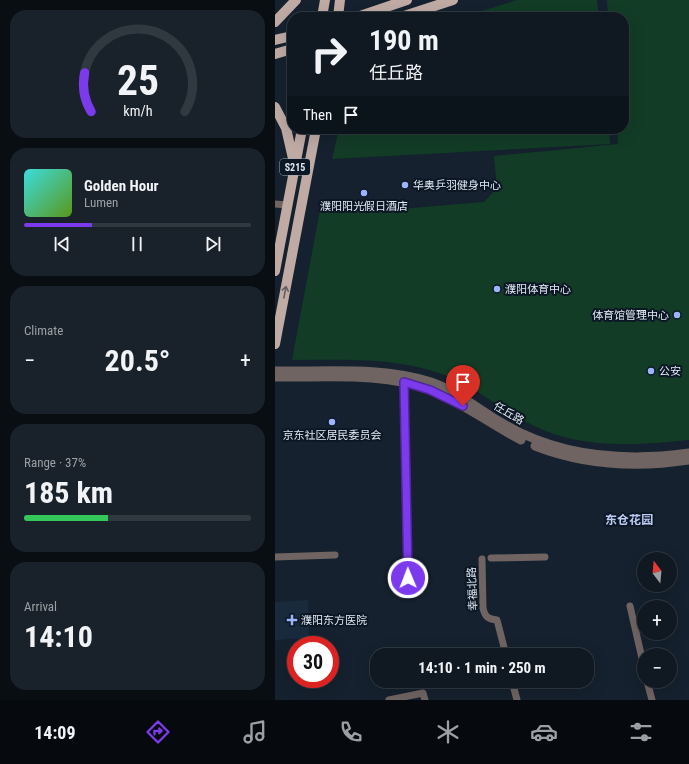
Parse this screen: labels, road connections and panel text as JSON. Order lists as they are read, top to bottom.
{
  "streets": {
    "main road": ["S215"],
    "street": ["任丘路", "幸福北路"]
  },
  "districts": ["东仓花园"],
  "places": {
    "other": [
      "华奥乒羽健身中心",
      "濮阳阳光假日酒店",
      "濮阳体育中心",
      "体育馆管理中心",
      "公安",
      "京东社区居民委员会"
    ],
    "health": ["濮阳东方医院"]
  },
  "north": "top",
  "page": {
    "turn": ["190 m", "任丘路"],
    "then": "Then",
    "song": ["Golden Hour", "Lumen"],
    "tile": [
      "Climate",
      ["Range · 37%", "185 km"],
      ["Arrival", "14:10"]
    ],
    "heat": ["−", "20.5°", "+"],
    "map_buttons": ["+", "−"],
    "limit": "30",
    "trip": "14:10 · 1 min · 250 m",
    "tabs": "14:09",
    "gauge": ["25", "km/h"]
  }
}
